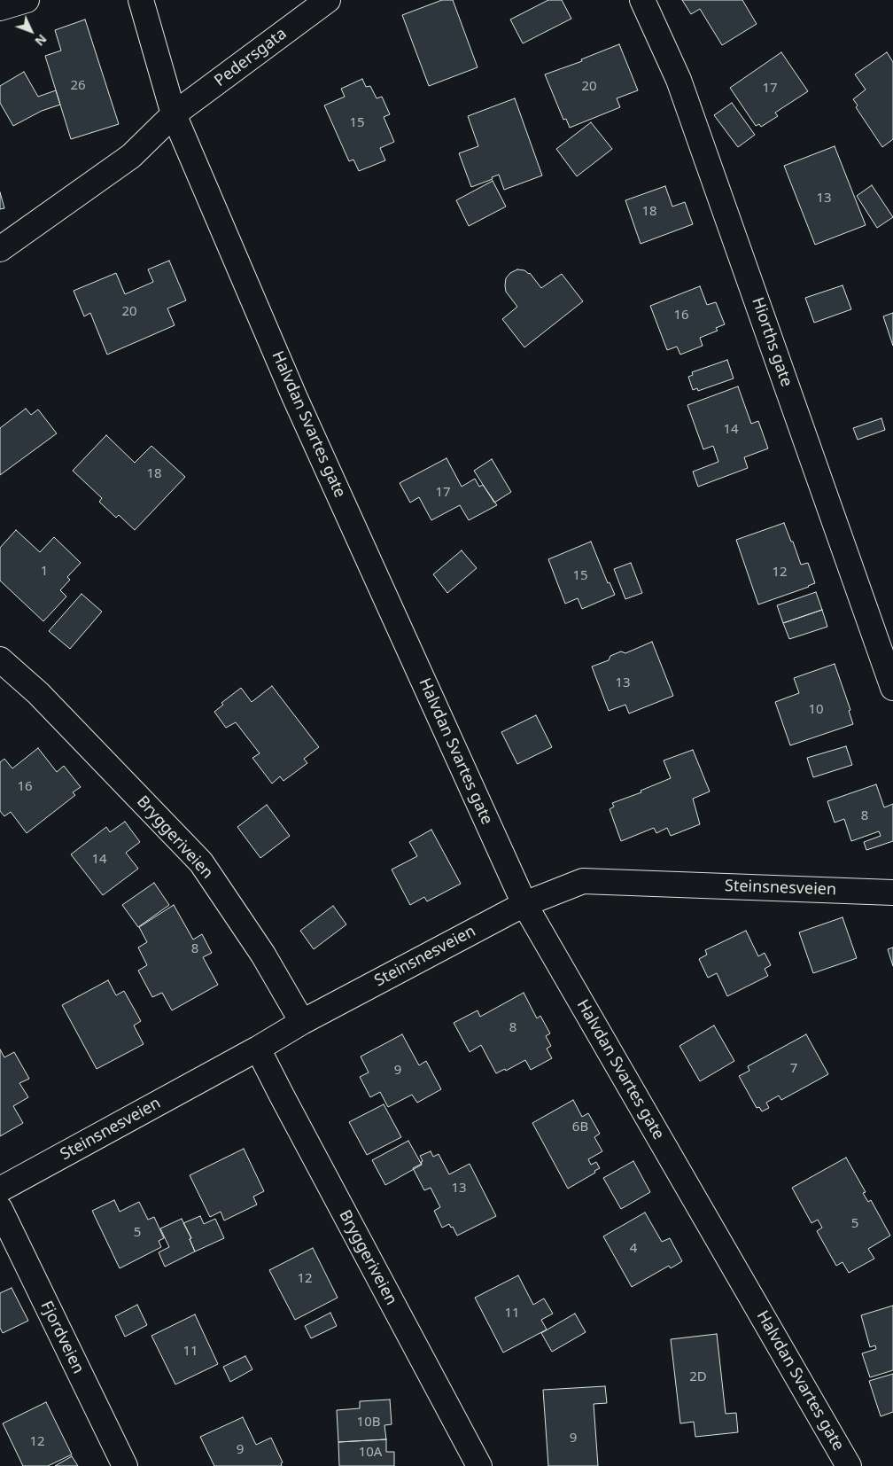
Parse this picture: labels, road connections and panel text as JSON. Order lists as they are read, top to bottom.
{
  "streets": {
    "street": [
      "Pedersgata",
      "Hiorths gate",
      "Halvdan Svartes gate",
      "Bryggeriveien",
      "Steinsnesveien",
      "Fjordveien"
    ]
  },
  "crossings": [
    ["Pedersgata", "Halvdan Svartes gate"],
    ["Halvdan Svartes gate", "Steinsnesveien"],
    ["Bryggeriveien", "Steinsnesveien"]
  ],
  "house_numbers": [
    "26",
    "20",
    "17",
    "15",
    "13",
    "18",
    "20",
    "16",
    "14",
    "18",
    "17",
    "1",
    "12",
    "15",
    "13",
    "10",
    "16",
    "8",
    "14",
    "8",
    "8",
    "7",
    "9",
    "6B",
    "13",
    "5",
    "5",
    "4",
    "12",
    "11",
    "11",
    "2D",
    "10B",
    "9",
    "12",
    "9",
    "10A"
  ],
  "north": "bottom right"
}
